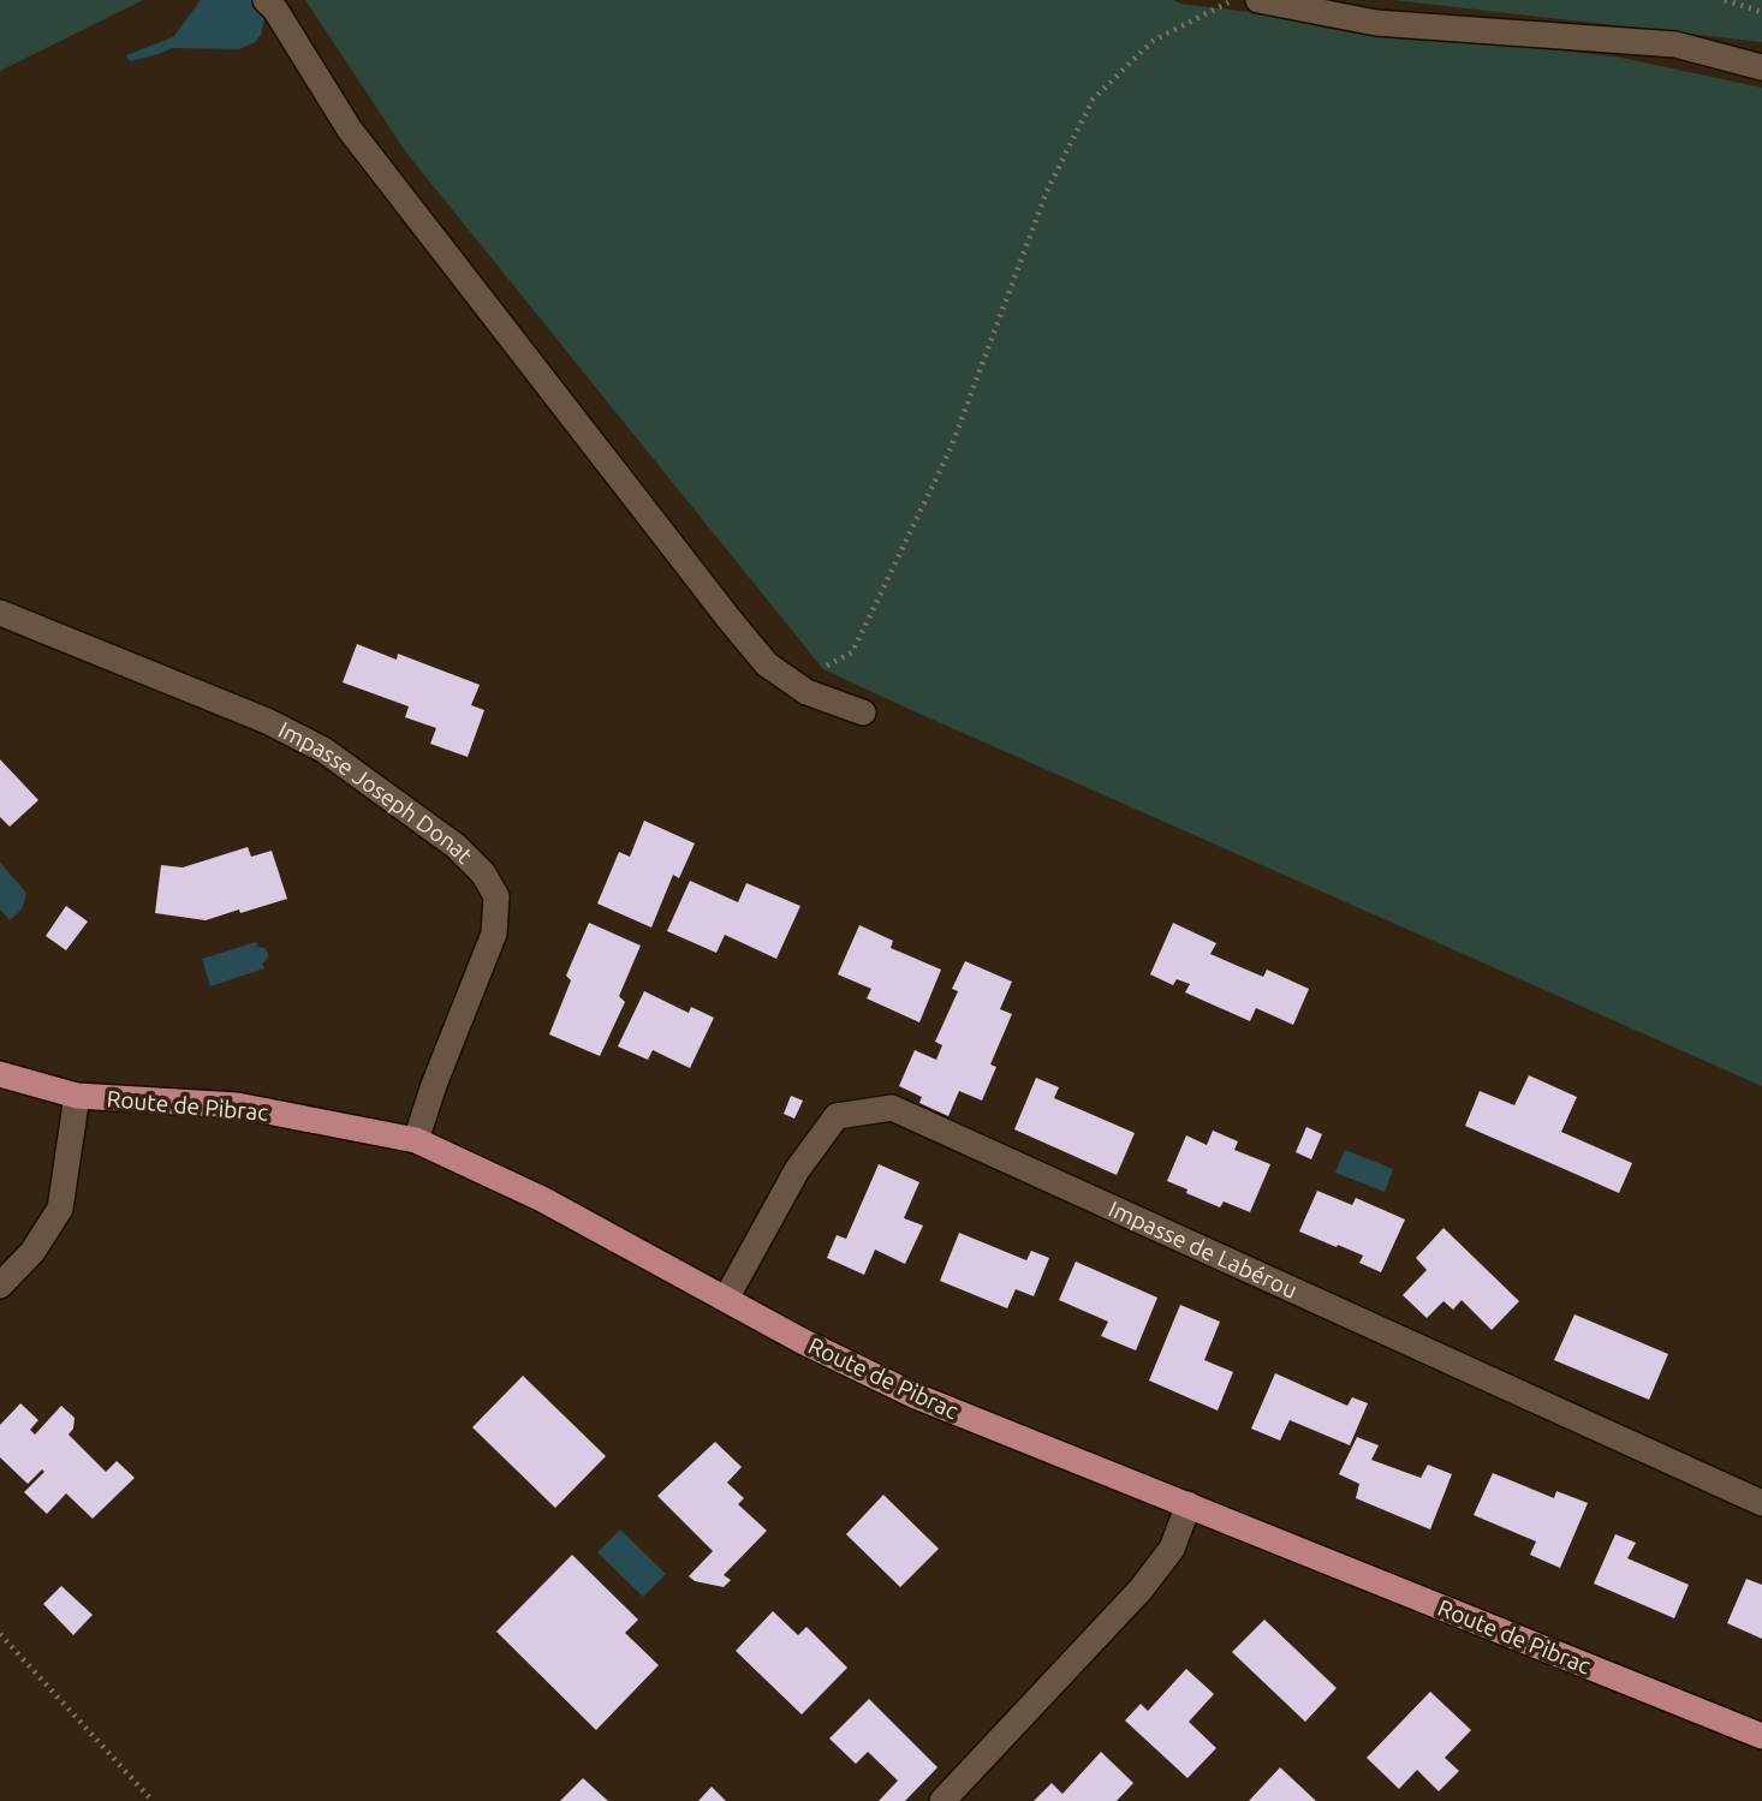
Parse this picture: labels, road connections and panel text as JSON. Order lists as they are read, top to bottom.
{
  "streets": {
    "main road": ["Route de Pibrac"],
    "street": ["Impasse Joseph Donat", "Impasse de Labérou"]
  },
  "crossings": [
    ["Impasse Joseph Donat", "Route de Pibrac"],
    ["Route de Pibrac", "Impasse de Labérou"]
  ]
}
